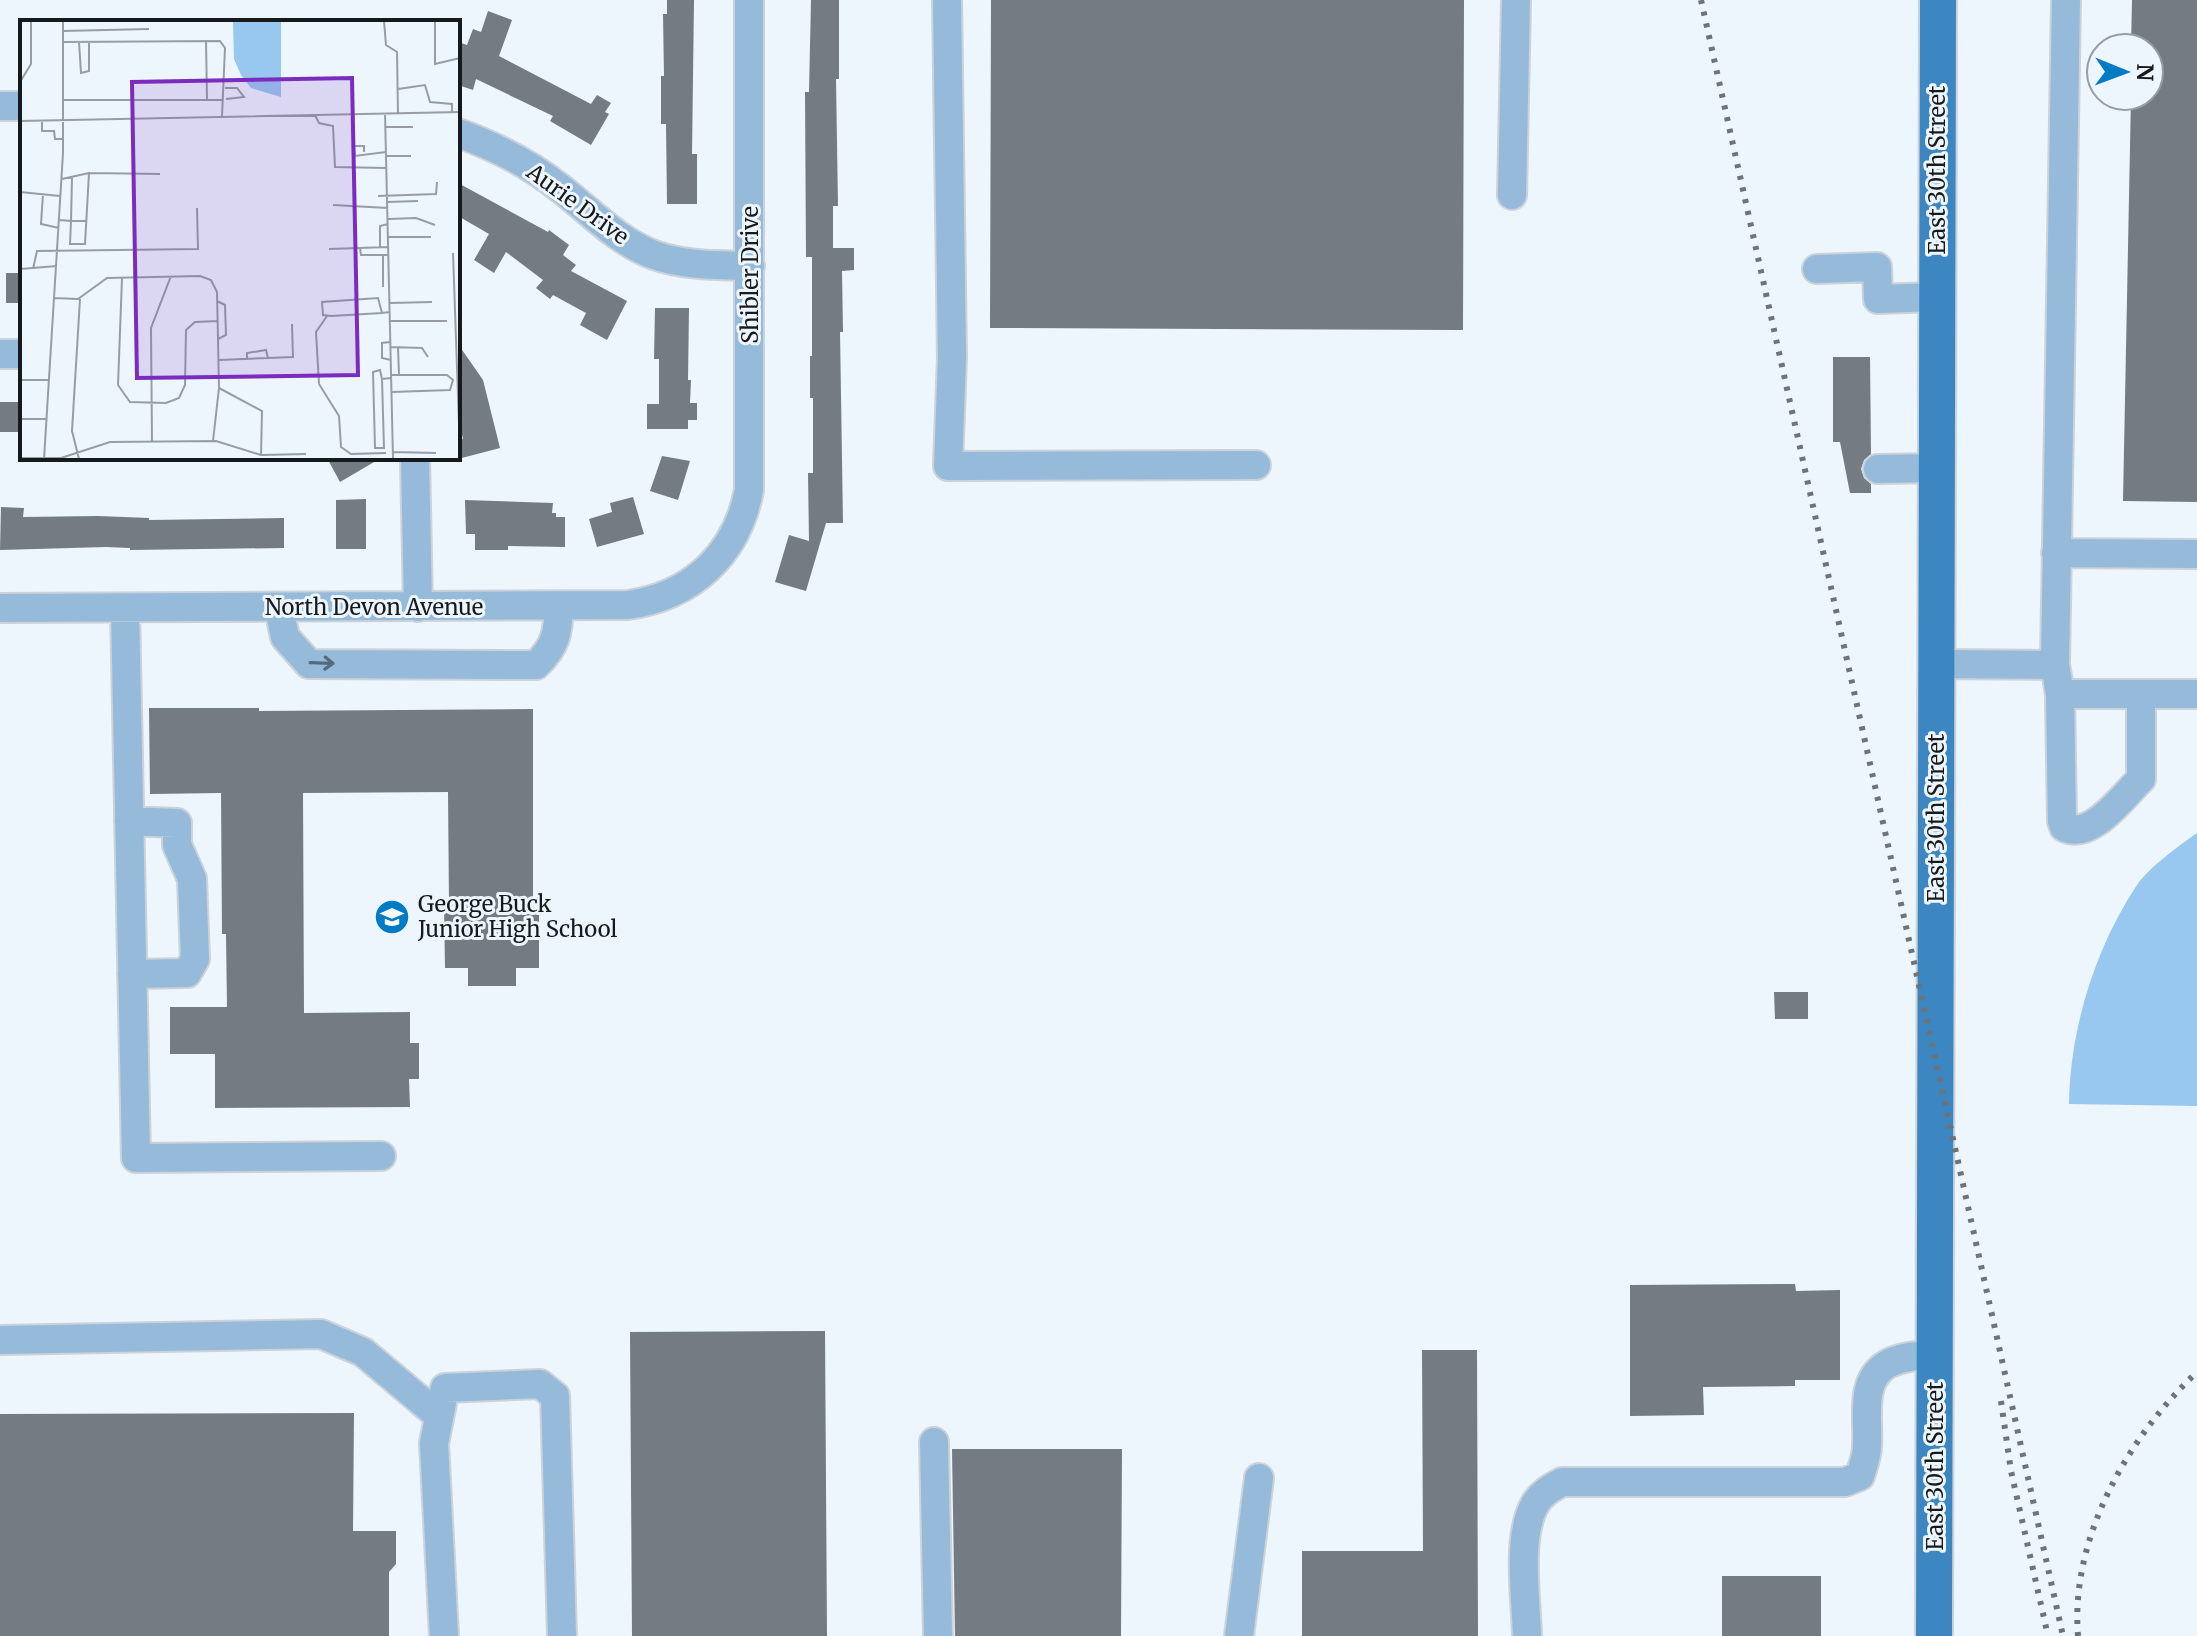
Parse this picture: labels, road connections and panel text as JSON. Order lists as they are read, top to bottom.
{
  "streets": {
    "main road": ["East 30th Street"],
    "street": ["Aurie Drive", "Shibler Drive", "North Devon Avenue"]
  },
  "crossings": [
    ["Aurie Drive", "Shibler Drive"],
    ["Shibler Drive", "North Devon Avenue"]
  ],
  "places": {
    "school or university": ["George Buck Junior High School"]
  },
  "north": "right"
}
